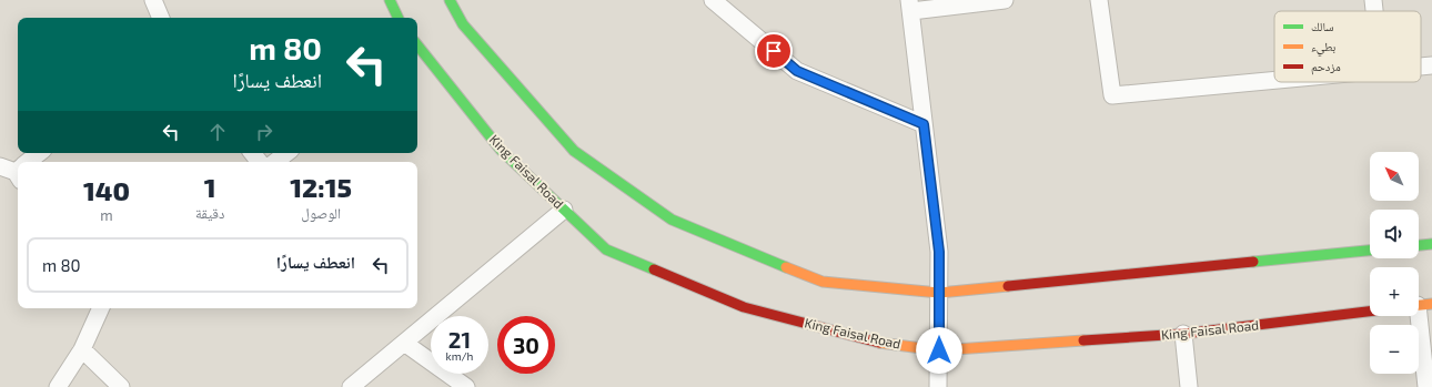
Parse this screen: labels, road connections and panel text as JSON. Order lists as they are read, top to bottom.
{
  "streets": {
    "street": ["King Faisal Road"]
  },
  "legend": ["سالك", "بطيء", "مزدحم"],
  "north": "top left",
  "page": {
    "turn": ["80 m", "انعطف يسارًا"],
    "map_buttons": ["+", "−"],
    "eta": [
      "12:15",
      "الوصول",
      "1",
      "دقيقة",
      "140",
      "m"
    ],
    "list": [
      {
        "name": "انعطف يسارًا",
        "value": "80 m"
      }
    ],
    "speed": "21 km/h",
    "limit": "30"
  }
}
